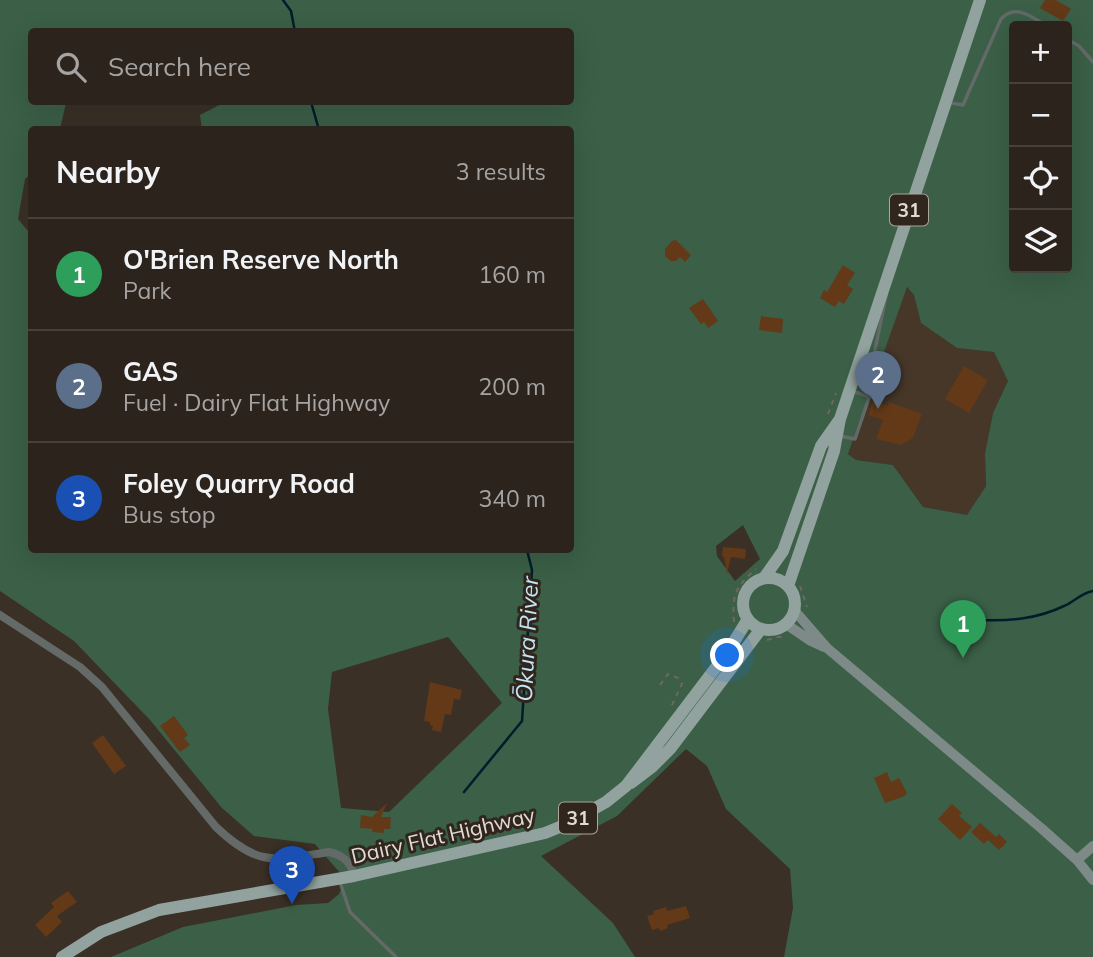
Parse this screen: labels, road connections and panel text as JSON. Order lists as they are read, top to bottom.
{
  "streets": {
    "main road": ["31", "Dairy Flat Highway"]
  },
  "crossings": [
    ["31", "Dairy Flat Highway"]
  ],
  "water": ["Ōkura River"],
  "page": {
    "map_buttons": ["+", "−"],
    "search": "Search here",
    "heading": ["Nearby", "3 results"],
    "list": [
      {
        "mark": "1",
        "name": "O'Brien Reserve North",
        "note": "Park",
        "value": "160 m"
      },
      {
        "mark": "2",
        "name": "GAS",
        "note": "Fuel · Dairy Flat Highway",
        "value": "200 m"
      },
      {
        "mark": "3",
        "name": "Foley Quarry Road",
        "note": "Bus stop",
        "value": "340 m"
      }
    ],
    "pins": ["2", "1", "3"]
  }
}
